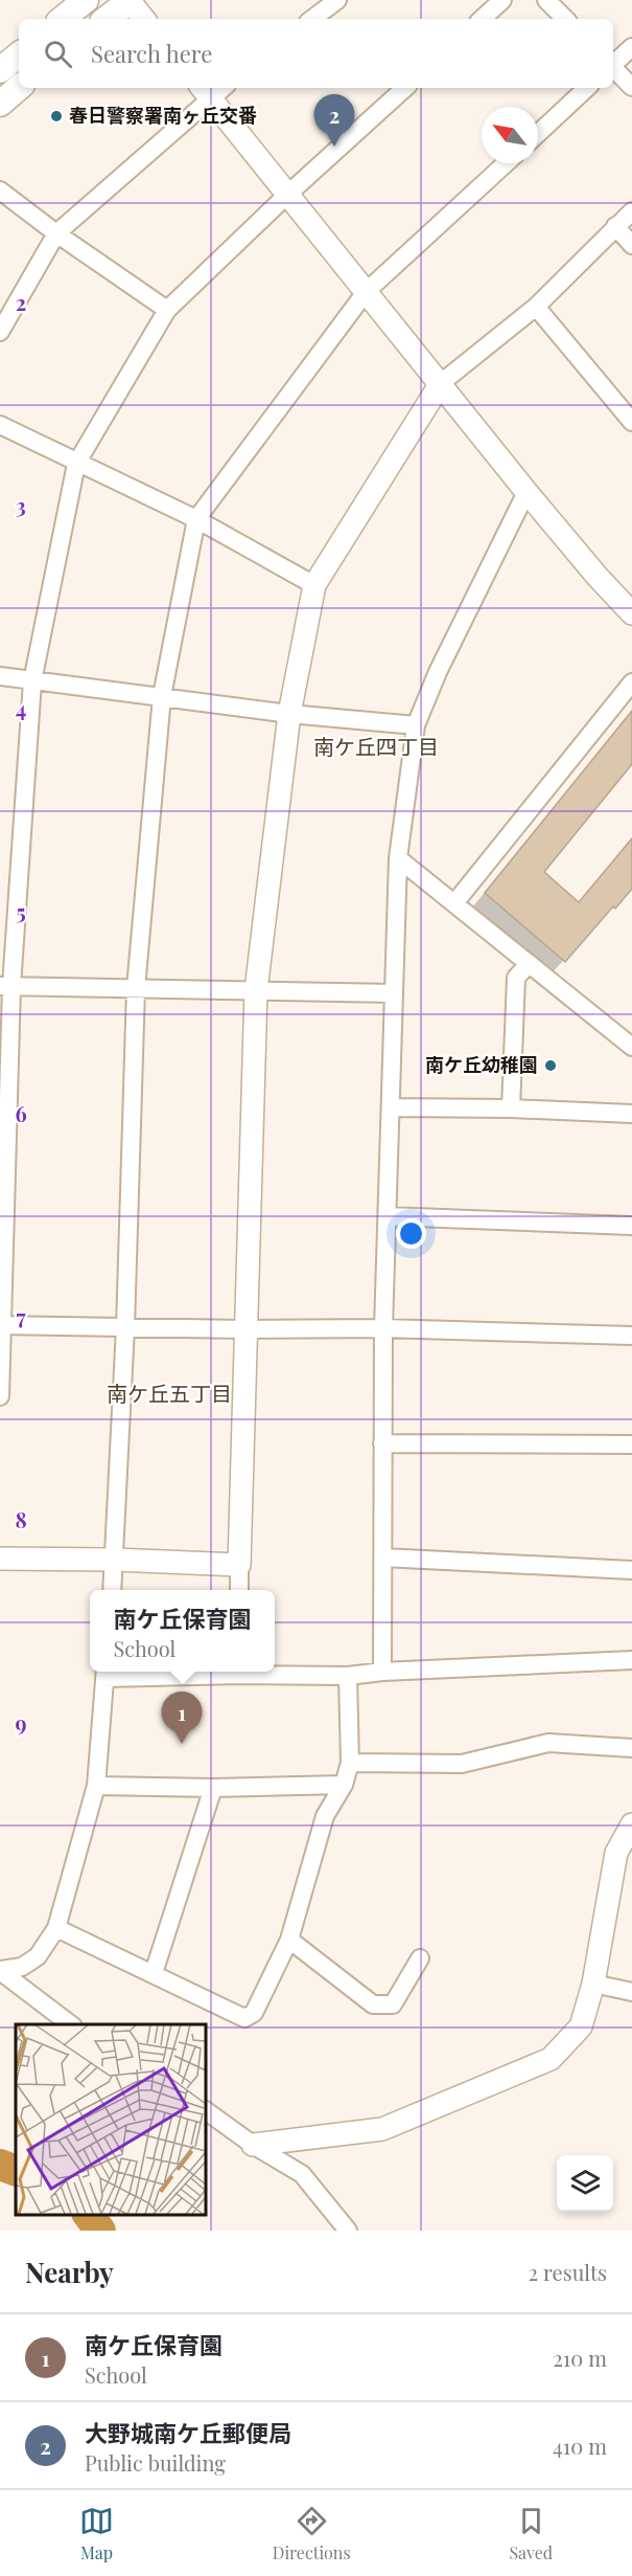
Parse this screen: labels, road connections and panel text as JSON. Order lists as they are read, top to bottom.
{
  "districts": ["南ケ丘四丁目", "南ケ丘五丁目"],
  "places": ["春日警察署南ヶ丘交番", "南ケ丘幼稚園"],
  "north": "top left",
  "page": {
    "search": "Search here",
    "pins": ["2", "1"],
    "popup": ["南ケ丘保育園", "School"],
    "heading": ["Nearby", "2 results"],
    "list": [
      {
        "mark": "1",
        "name": "南ケ丘保育園",
        "note": "School",
        "value": "210 m"
      },
      {
        "mark": "2",
        "name": "大野城南ケ丘郵便局",
        "note": "Public building",
        "value": "410 m"
      }
    ],
    "nav": ["Map", "Directions", "Saved"]
  },
  "grid": {
    "rows": [
      "2",
      "3",
      "4",
      "5",
      "6",
      "7",
      "8",
      "9"
    ]
  }
}
